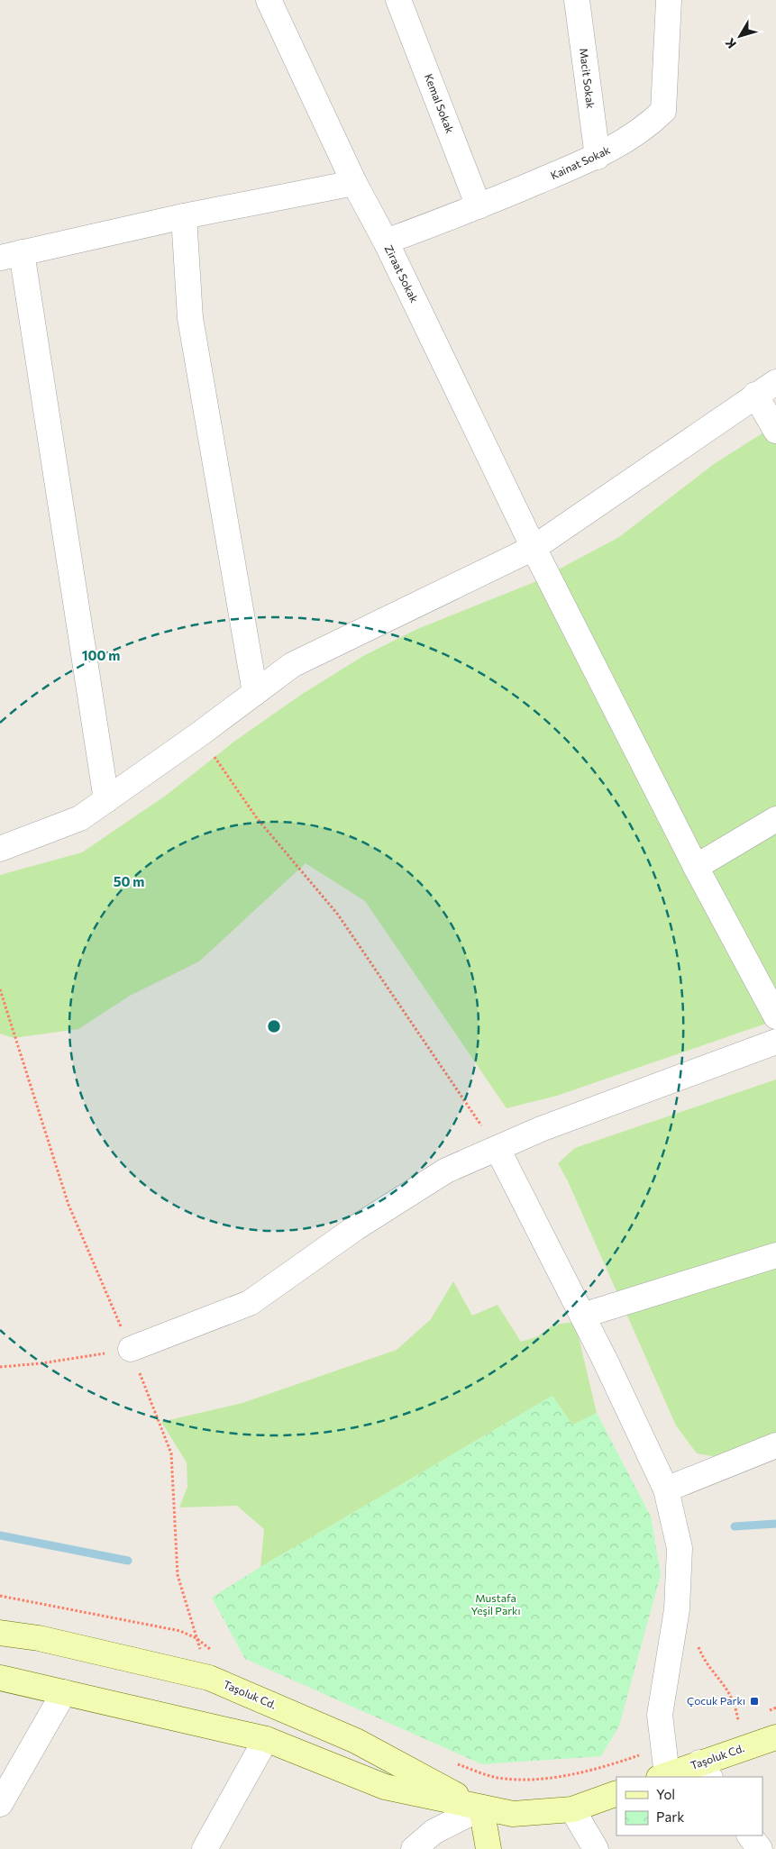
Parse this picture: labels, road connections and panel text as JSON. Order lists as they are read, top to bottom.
{
  "streets": {
    "street": [
      "Macit Sokak",
      "Kemal Sokak",
      "Kainat Sokak",
      "Ziraat Sokak",
      "Taşoluk Cd."
    ]
  },
  "crossings": [
    ["Macit Sokak", "Kainat Sokak"],
    ["Kemal Sokak", "Kainat Sokak"],
    ["Kainat Sokak", "Ziraat Sokak"]
  ],
  "parks": ["Mustafa Yeşil Parkı"],
  "places": {
    "transit": ["Çocuk Parkı"]
  },
  "legend": ["Yol", "Park"],
  "north": "bottom left",
  "rings": ["100 m", "50 m"]
}
